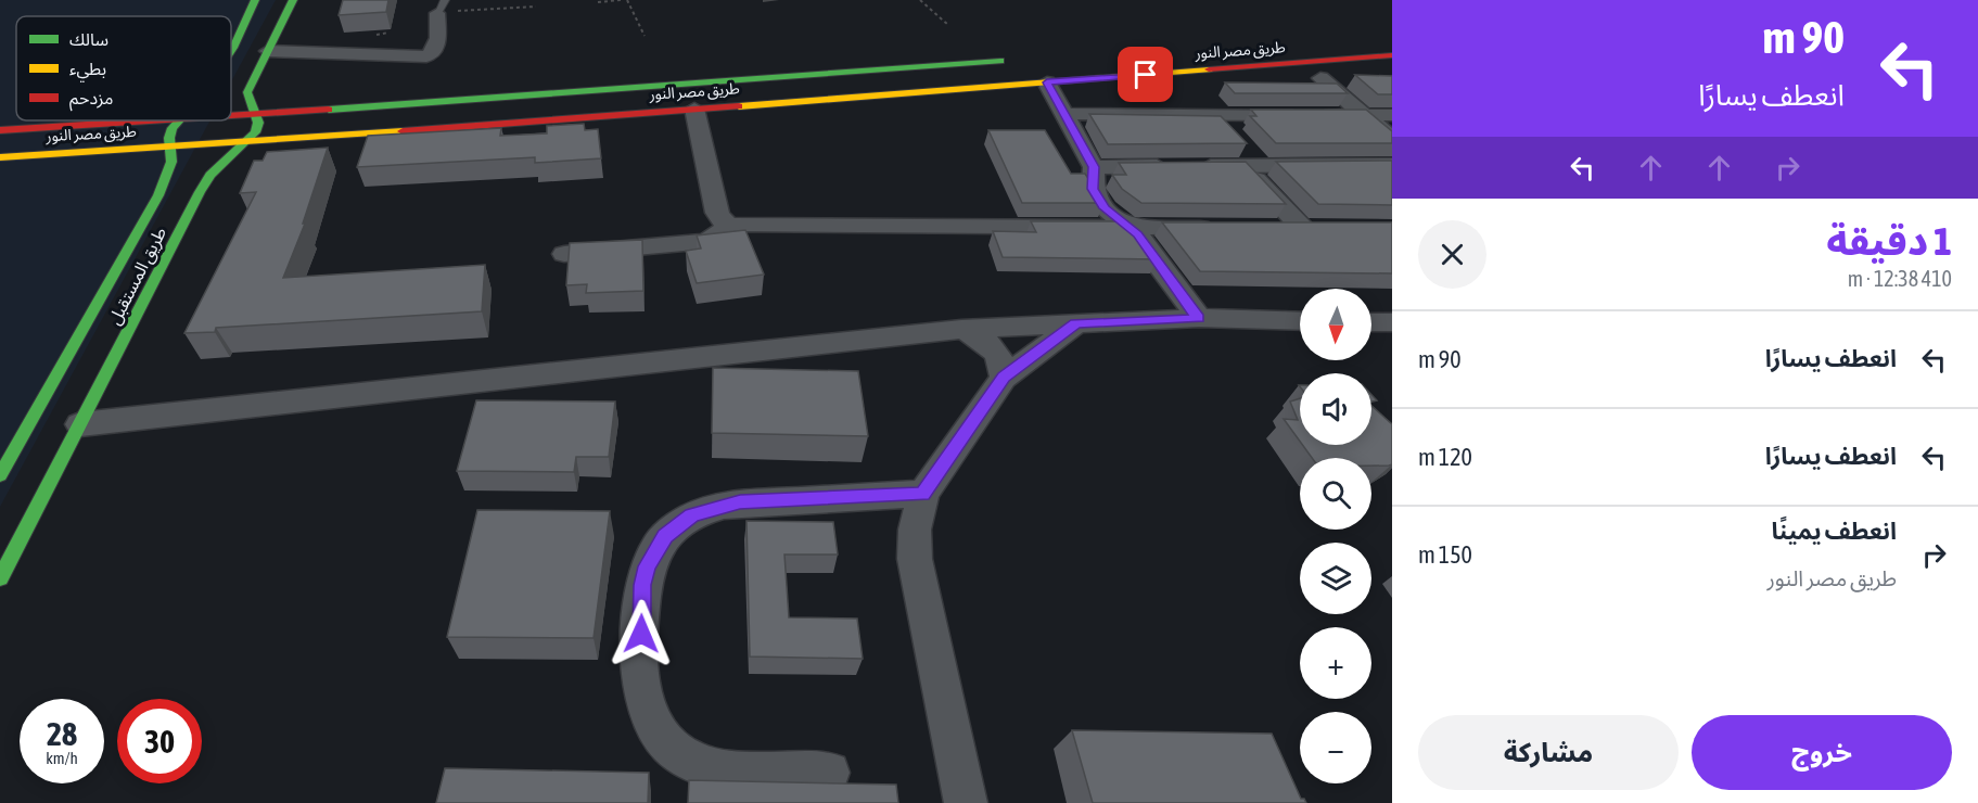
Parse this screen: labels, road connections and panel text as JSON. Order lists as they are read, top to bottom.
{
  "streets": {
    "street": ["طريق مصر النور", "طريق المستقبل"]
  },
  "crossings": [
    ["طريق مصر النور", "طريق المستقبل"]
  ],
  "legend": ["سالك", "بطيء", "مزدحم"],
  "north": "bottom",
  "page": {
    "turn": ["90 m", "انعطف يسارًا"],
    "heading": ["1 دقيقة", "410 m · 12:38"],
    "map_buttons": ["+", "−"],
    "list": [
      {
        "name": "انعطف يسارًا",
        "value": "90 m"
      },
      {
        "name": "انعطف يسارًا",
        "value": "120 m"
      },
      {
        "name": "انعطف يمينًا",
        "note": "طريق مصر النور",
        "value": "150 m"
      }
    ],
    "speed": "28 km/h",
    "limit": "30",
    "buttons": ["خروج", "مشاركة"]
  }
}
